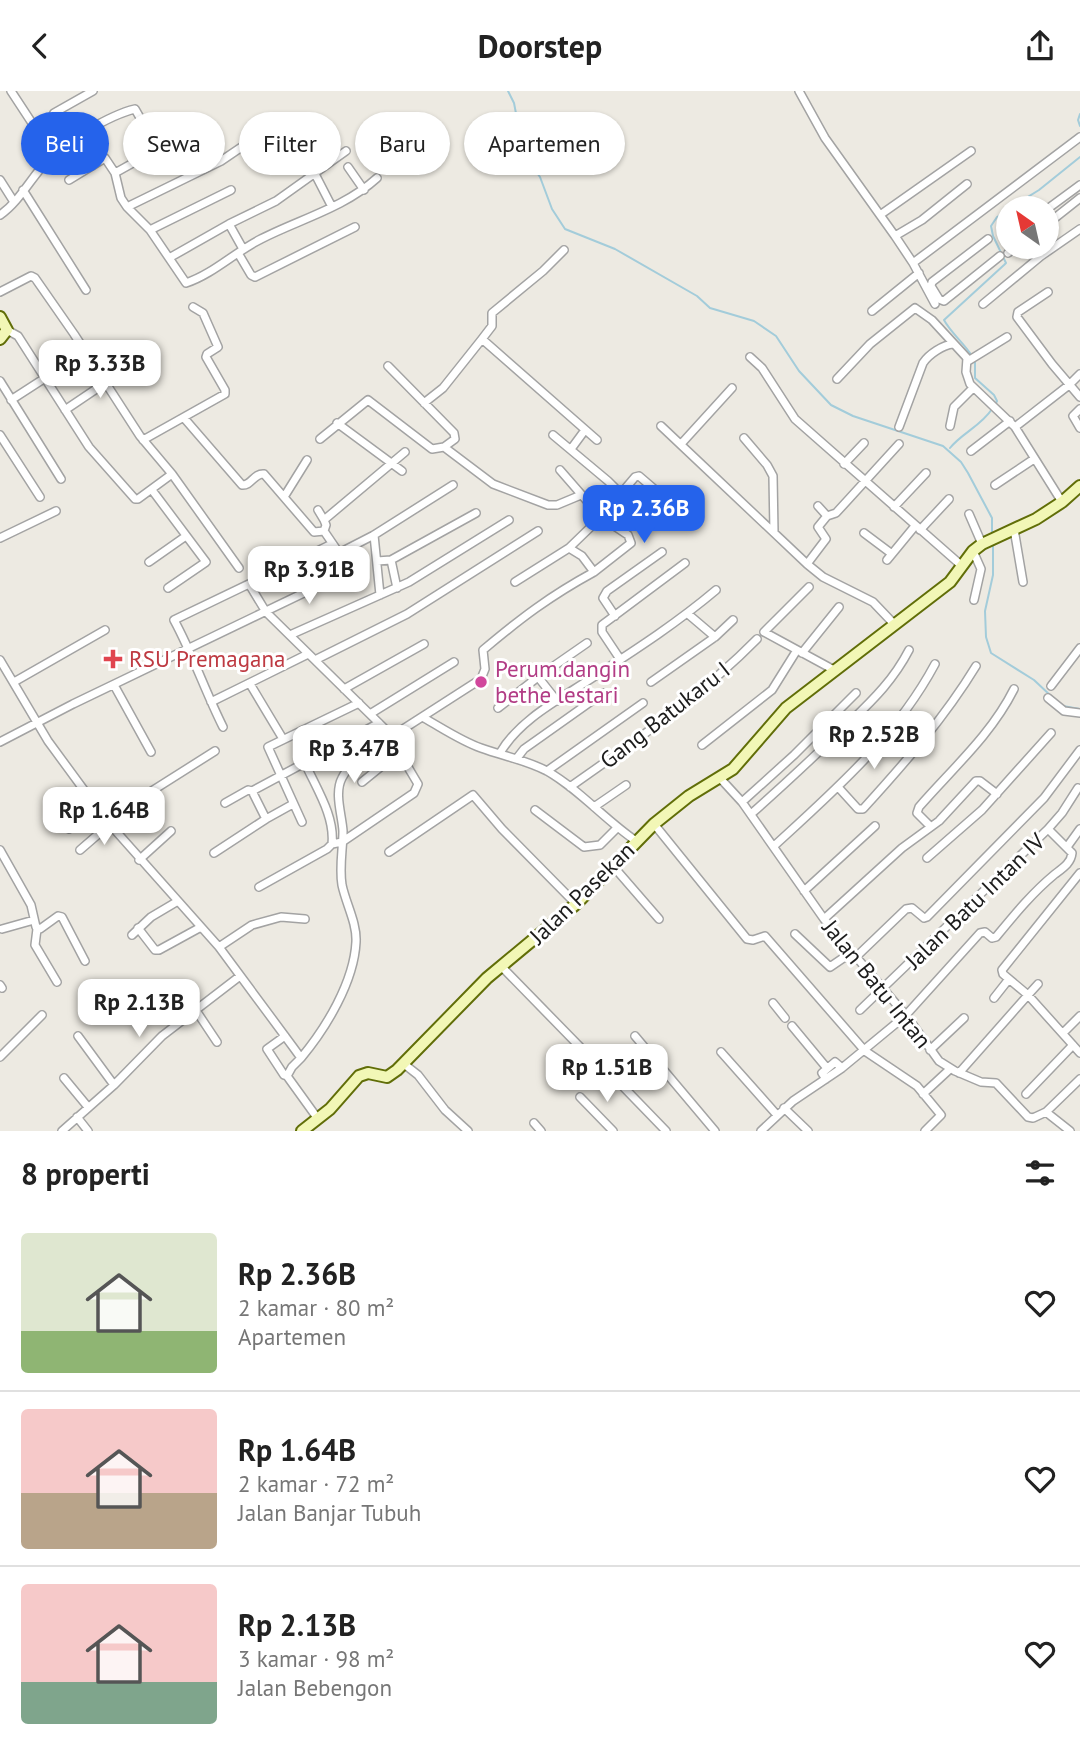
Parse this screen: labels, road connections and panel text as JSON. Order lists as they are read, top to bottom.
{
  "streets": {
    "street": [
      "Gang Batukaru I",
      "Jalan Pasekan",
      "Jalan Batu Intan IV",
      "Jalan Batu Intan"
    ]
  },
  "crossings": [
    ["Jalan Pasekan", "Jalan Batu Intan"],
    ["Jalan Batu Intan IV", "Jalan Batu Intan"]
  ],
  "places": {
    "health": ["RSU Premagana"],
    "other": ["Perum.dangin bethe lestari"]
  },
  "north": "top left",
  "page": {
    "header": "Doorstep",
    "chip": [
      "Beli",
      "Sewa",
      "Filter",
      "Baru",
      "Apartemen"
    ],
    "price": [
      "Rp 3.33B",
      "Rp 2.36B",
      "Rp 3.91B",
      "Rp 2.52B",
      "Rp 3.47B",
      "Rp 1.64B",
      "Rp 2.13B",
      "Rp 1.51B"
    ],
    "heading": "8 properti",
    "list": [
      {
        "name": "Rp 2.36B",
        "note": "2 kamar · 80 m² · Apartemen"
      },
      {
        "name": "Rp 1.64B",
        "note": "2 kamar · 72 m² · Jalan Banjar Tubuh"
      },
      {
        "name": "Rp 2.13B",
        "note": "3 kamar · 98 m² · Jalan Bebengon"
      }
    ]
  }
}
